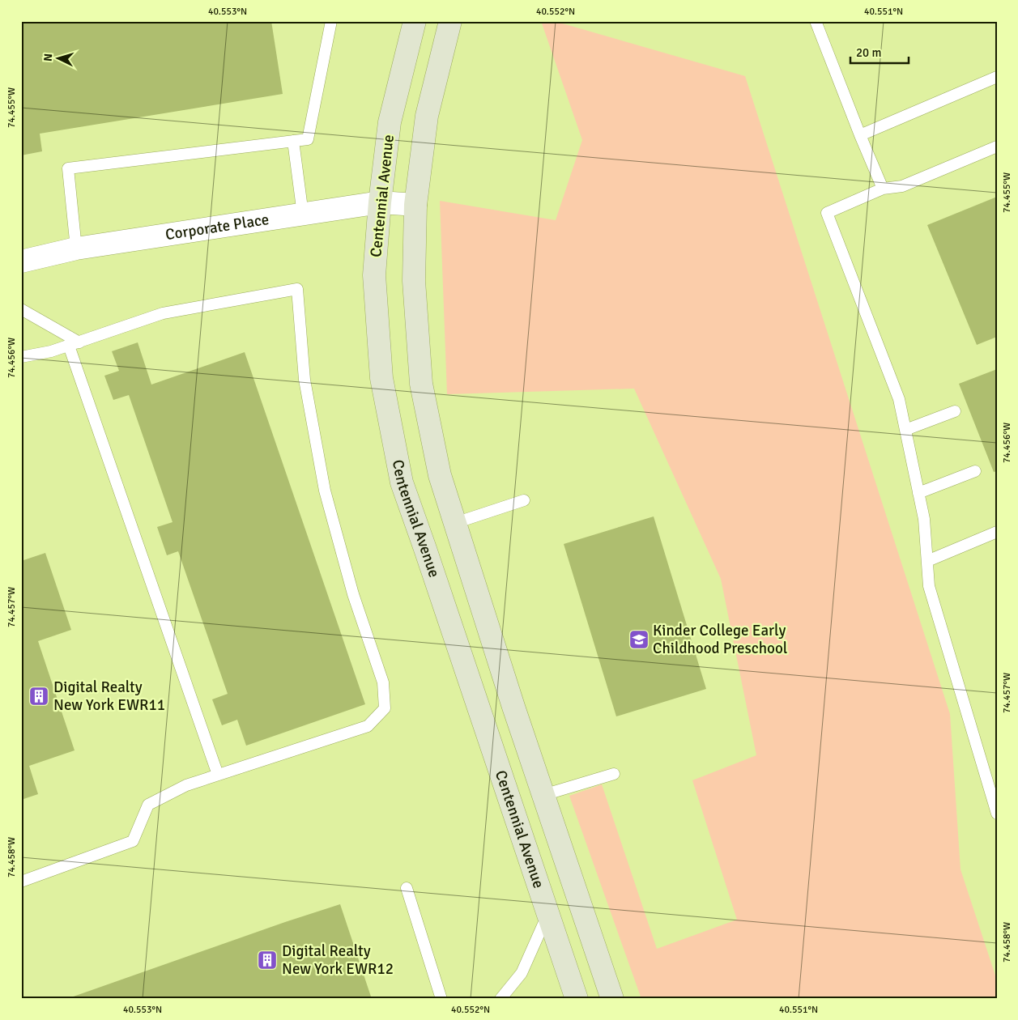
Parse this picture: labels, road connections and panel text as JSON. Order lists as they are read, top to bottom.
{
  "streets": {
    "main road": ["Centennial Avenue"],
    "street": ["Corporate Place"]
  },
  "crossings": [
    ["Centennial Avenue", "Corporate Place"]
  ],
  "places": {
    "school or university": ["Kinder College Early Childhood Preschool"],
    "building": ["Digital Realty New York EWR11", "Digital Realty New York EWR12"]
  },
  "scale_bar": "20 m",
  "north": "left",
  "coordinates": [
    "40.553°N",
    "40.552°N",
    "40.551°N",
    "74.455°W",
    "74.456°W",
    "74.457°W",
    "74.458°W"
  ]
}
